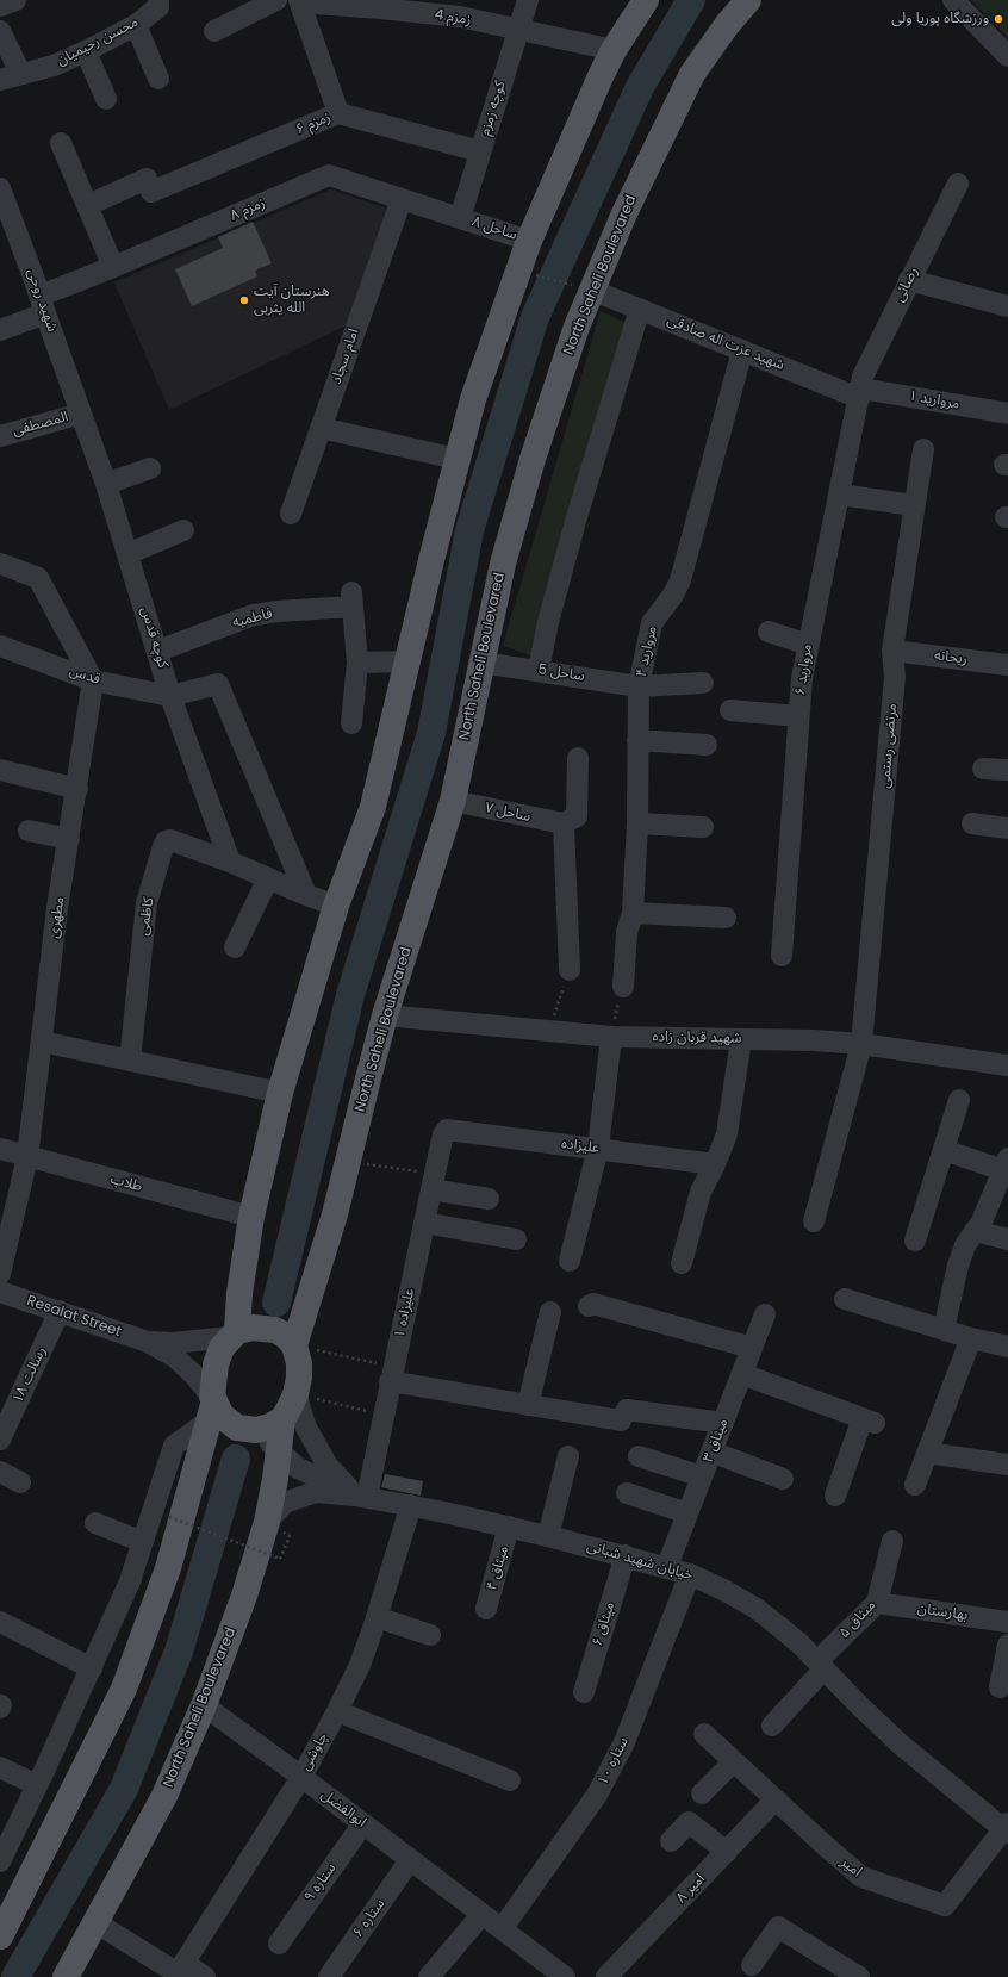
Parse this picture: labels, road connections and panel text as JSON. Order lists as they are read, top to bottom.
{
  "streets": {
    "main road": ["North Saheli Boulevared"],
    "street": [
      "زمزم 4",
      "محسن رحیمیان",
      "کوچه زمزم",
      "زمزم ۶",
      "زمزم ۸",
      "ساحل ۸",
      "رضائی",
      "شهید روحی",
      "شهید عزت اله صادقی",
      "امام سجاد",
      "مروارید ۱",
      "المصطفی",
      "فاطمیه",
      "کوچه قدس",
      "مروارید ۴",
      "ریحانه",
      "مروارید ۶",
      "ساحل 5",
      "قدس",
      "مرتضی رستمی",
      "ساحل ۷",
      "کاظمی",
      "مطهری",
      "شهید قربان زاده",
      "علیزاده",
      "طلاب",
      "علیزاده ۱",
      "Resalat Street",
      "رسالت ۱۸",
      "میثاق ۳",
      "خیابان شهید شبانی",
      "میثاق ۴",
      "بهارستان",
      "میثاق ۵",
      "میثاق ۶",
      "چاوشی",
      "ستاره ۱۰",
      "ابوالفضل",
      "امیر",
      "ستاره ۹",
      "امیر ۸",
      "ستاره ۶"
    ]
  },
  "crossings": [
    ["زمزم 4", "کوچه زمزم"],
    ["کوچه زمزم", "زمزم ۶"],
    ["کوچه زمزم", "زمزم ۸"],
    ["کوچه زمزم", "ساحل ۸"],
    ["زمزم ۸", "ساحل ۸"],
    ["زمزم ۸", "شهید روحی"],
    ["زمزم ۸", "امام سجاد"],
    ["North Saheli Boulevared", "شهید عزت اله صادقی"],
    ["North Saheli Boulevared", "ساحل 5"],
    ["North Saheli Boulevared", "ساحل ۷"],
    ["North Saheli Boulevared", "شهید قربان زاده"],
    ["North Saheli Boulevared", "خیابان شهید شبانی"],
    ["North Saheli Boulevared", "ابوالفضل"],
    ["رضائی", "شهید عزت اله صادقی"],
    ["رضائی", "مروارید ۱"],
    ["رضائی", "مروارید ۶"],
    ["شهید روحی", "المصطفی"],
    ["شهید روحی", "کوچه قدس"],
    ["شهید عزت اله صادقی", "مروارید ۱"],
    ["شهید عزت اله صادقی", "مروارید ۴"],
    ["شهید عزت اله صادقی", "مروارید ۶"],
    ["مروارید ۱", "مروارید ۶"],
    ["المصطفی", "کوچه قدس"],
    ["فاطمیه", "کوچه قدس"],
    ["کوچه قدس", "قدس"],
    ["کوچه قدس", "کاظمی"],
    ["مروارید ۴", "ساحل 5"],
    ["ریحانه", "مرتضی رستمی"],
    ["قدس", "مطهری"],
    ["مرتضی رستمی", "شهید قربان زاده"],
    ["مطهری", "طلاب"],
    ["علیزاده", "علیزاده ۱"],
    ["علیزاده ۱", "خیابان شهید شبانی"],
    ["Resalat Street", "رسالت ۱۸"],
    ["میثاق ۳", "خیابان شهید شبانی"],
    ["خیابان شهید شبانی", "میثاق ۴"],
    ["خیابان شهید شبانی", "میثاق ۵"],
    ["خیابان شهید شبانی", "میثاق ۶"],
    ["خیابان شهید شبانی", "چاوشی"],
    ["خیابان شهید شبانی", "ستاره ۱۰"],
    ["خیابان شهید شبانی", "امیر"],
    ["بهارستان", "میثاق ۵"],
    ["چاوشی", "ابوالفضل"],
    ["ستاره ۱۰", "ابوالفضل"],
    ["ابوالفضل", "ستاره ۹"],
    ["ابوالفضل", "ستاره ۶"],
    ["امیر", "امیر ۸"]
  ],
  "places": ["ورزشگاه پوریا ولی", "هنرستان آیت الله یثربی"]
}
